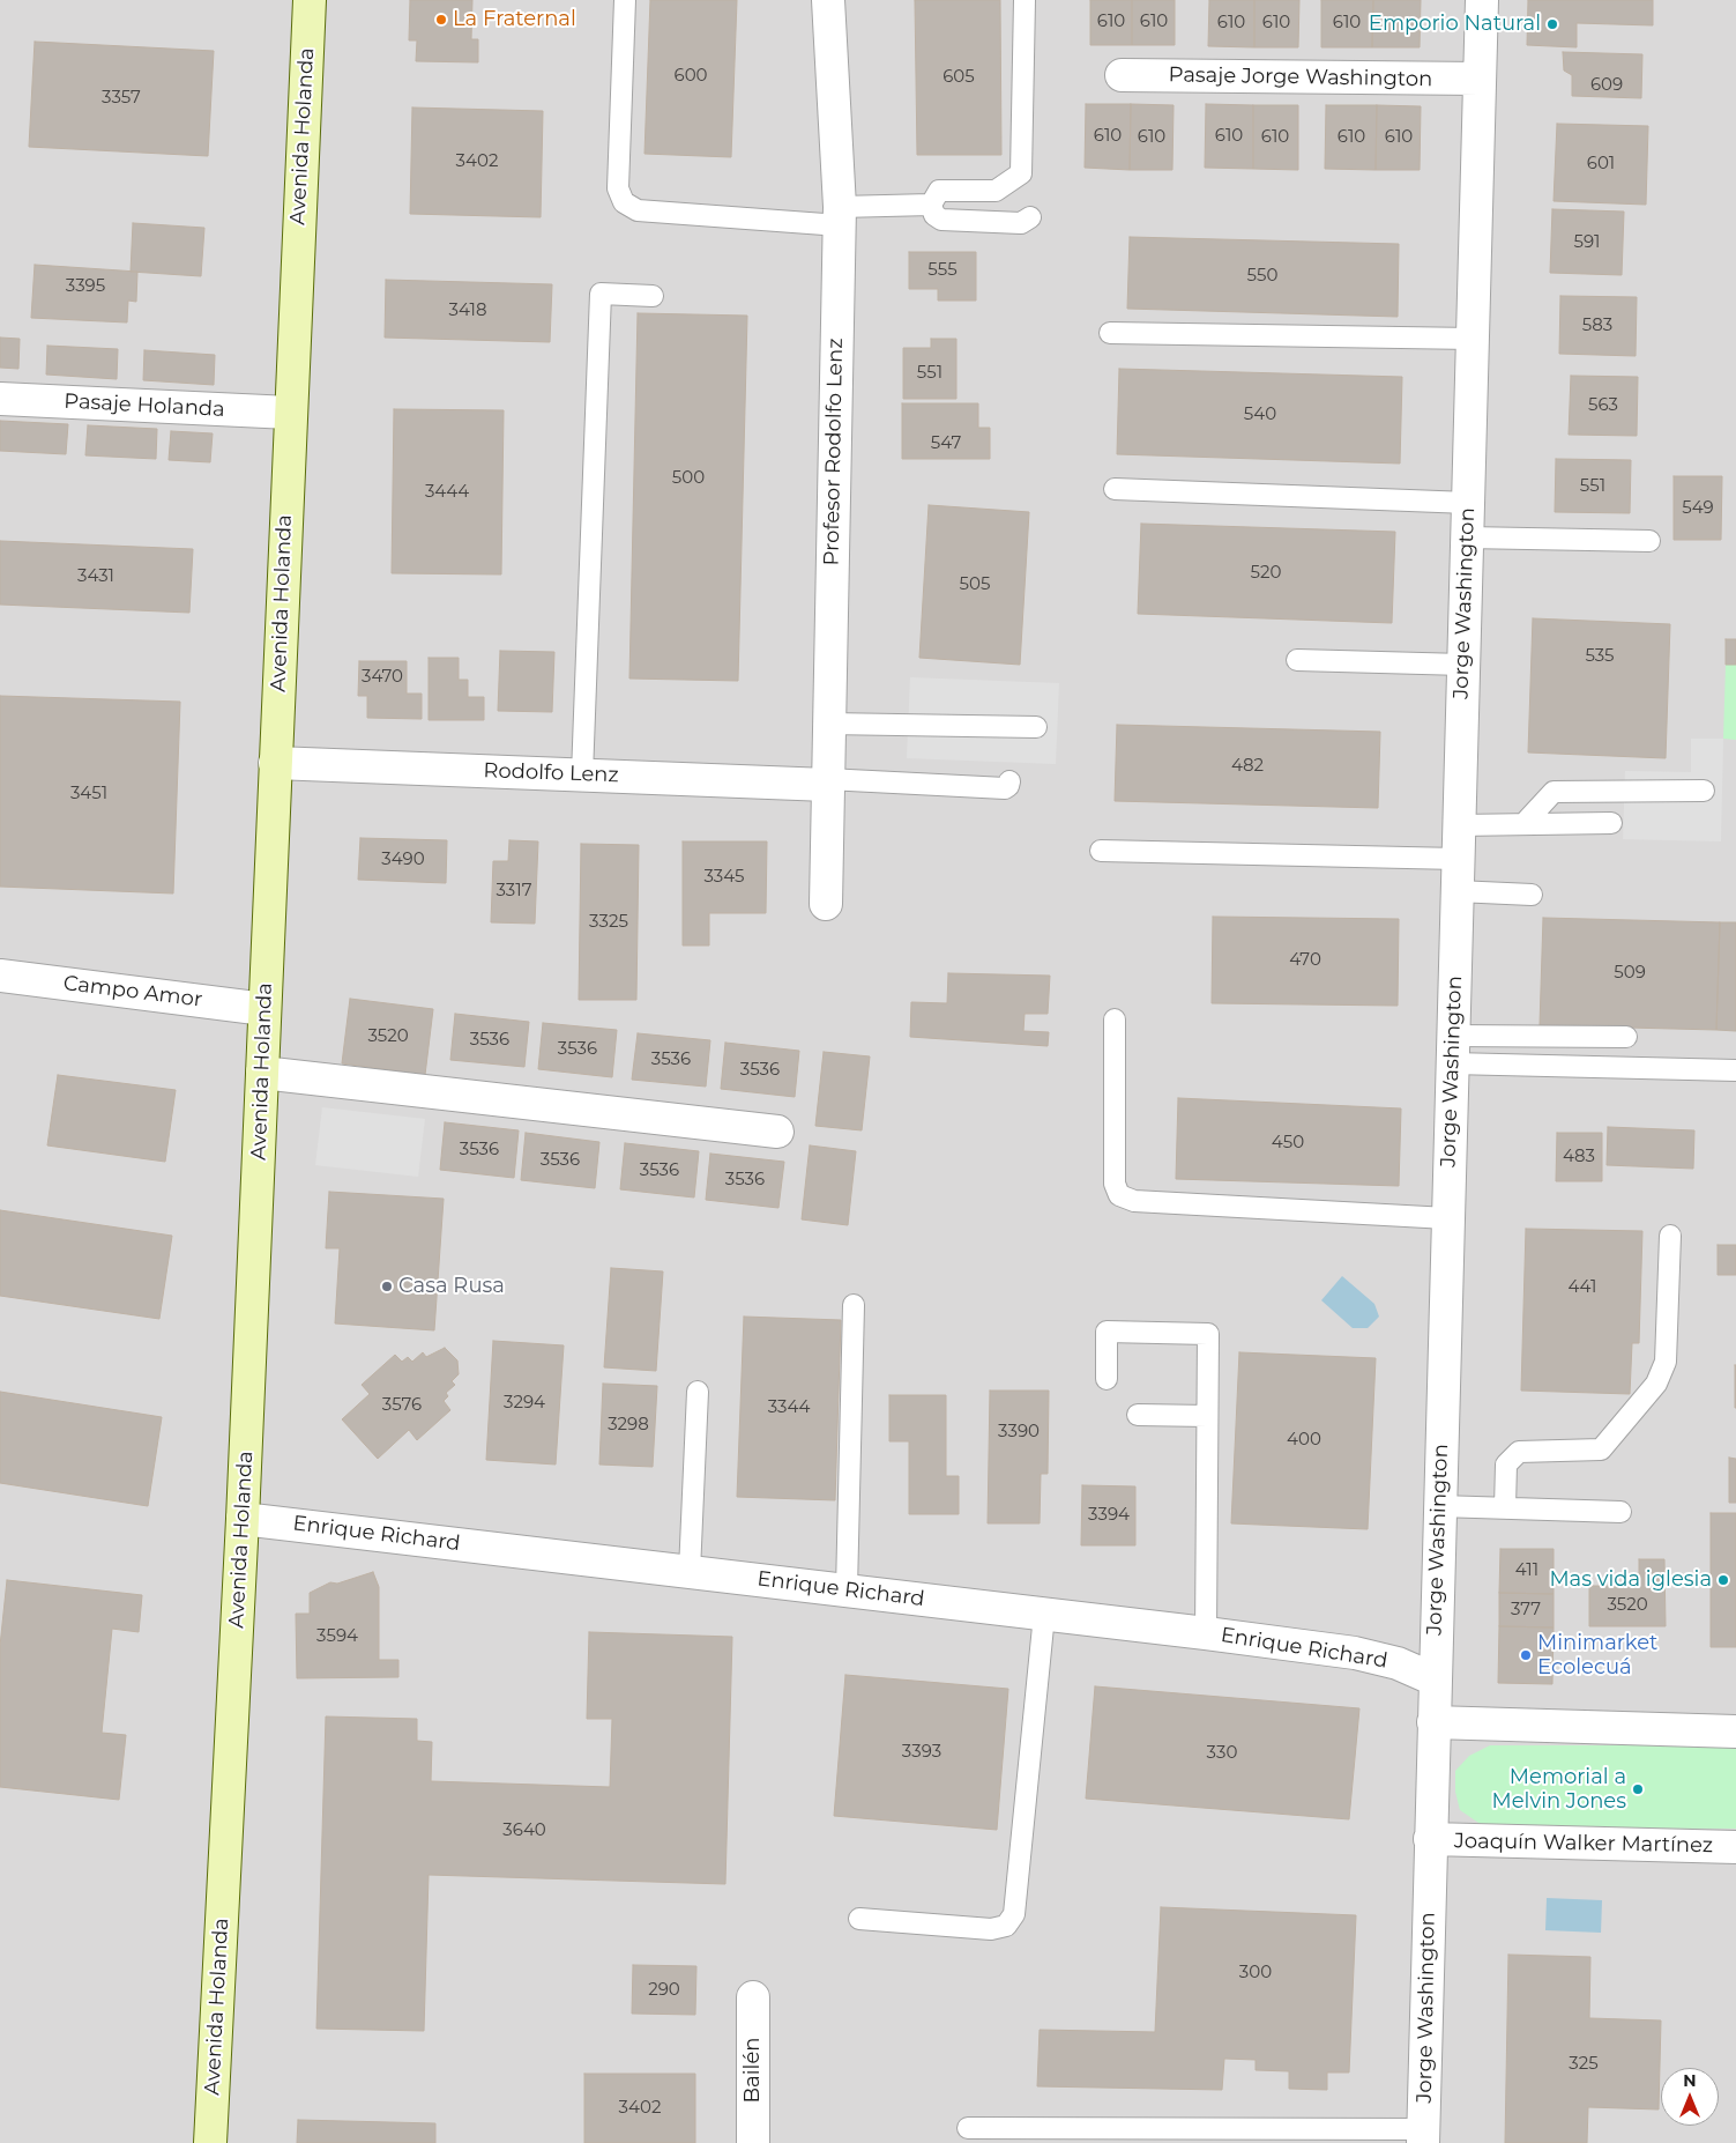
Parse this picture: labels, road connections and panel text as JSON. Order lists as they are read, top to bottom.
{
  "streets": {
    "street": [
      "Pasaje Jorge Washington",
      "Avenida Holanda",
      "Pasaje Holanda",
      "Profesor Rodolfo Lenz",
      "Jorge Washington",
      "Rodolfo Lenz",
      "Campo Amor",
      "Enrique Richard",
      "Joaquín Walker Martínez",
      "Bailén"
    ]
  },
  "crossings": [
    ["Pasaje Jorge Washington", "Jorge Washington"],
    ["Avenida Holanda", "Pasaje Holanda"],
    ["Avenida Holanda", "Rodolfo Lenz"],
    ["Avenida Holanda", "Campo Amor"],
    ["Avenida Holanda", "Enrique Richard"],
    ["Profesor Rodolfo Lenz", "Rodolfo Lenz"],
    ["Jorge Washington", "Enrique Richard"],
    ["Jorge Washington", "Joaquín Walker Martínez"]
  ],
  "places": [
    "La Fraternal",
    "Emporio Natural",
    "Casa Rusa",
    "Mas vida iglesia",
    "Minimarket Ecolecuá",
    "Memorial a Melvin Jones"
  ],
  "house_numbers": [
    "610",
    "610",
    "610",
    "610",
    "610",
    "600",
    "605",
    "609",
    "3357",
    "610",
    "610",
    "610",
    "610",
    "610",
    "610",
    "3402",
    "601",
    "591",
    "555",
    "550",
    "3395",
    "3418",
    "583",
    "551",
    "563",
    "540",
    "547",
    "500",
    "551",
    "3444",
    "549",
    "520",
    "3431",
    "505",
    "535",
    "3470",
    "482",
    "3451",
    "3490",
    "3345",
    "3317",
    "3325",
    "470",
    "509",
    "3520",
    "3536",
    "3536",
    "3536",
    "3536",
    "450",
    "3536",
    "483",
    "3536",
    "3536",
    "3536",
    "441",
    "3294",
    "3576",
    "3344",
    "3298",
    "3390",
    "400",
    "3394",
    "411",
    "3520",
    "377",
    "3594",
    "3393",
    "330",
    "3640",
    "300",
    "290",
    "325",
    "3402"
  ],
  "north": "top"
}
